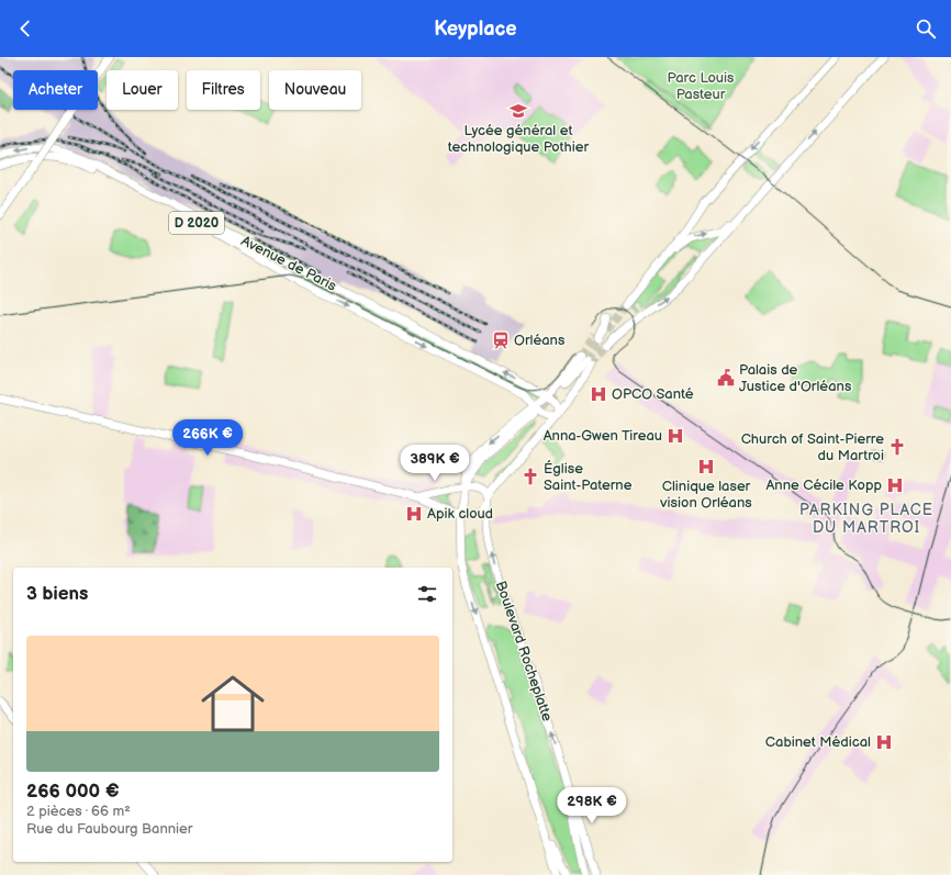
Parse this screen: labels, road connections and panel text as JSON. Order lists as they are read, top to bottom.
{
  "streets": {
    "main road": ["D 2020", "Avenue de Paris", "Boulevard Rocheplatte"]
  },
  "districts": ["PARKING PLACE DU MARTROI"],
  "parks": ["Parc Louis Pasteur"],
  "places": {
    "school or university": ["Lycée général et technologique Pothier"],
    "station": ["Orléans"],
    "public building": ["Palais de Justice d'Orléans"],
    "hospital": [
      "OPCO Santé",
      "Anna-Gwen Tireau",
      "Clinique laser vision Orléans",
      "Anne Cécile Kopp",
      "Apik cloud",
      "Cabinet Médical"
    ],
    "church": ["Church of Saint-Pierre du Martroi", "Église Saint-Paterne"]
  },
  "page": {
    "header": "Keyplace",
    "chip": [
      "Acheter",
      "Louer",
      "Filtres",
      "Nouveau"
    ],
    "price": ["266K €", "389K €", "298K €"],
    "heading": "3 biens",
    "list": [
      {
        "name": "266 000 €",
        "note": "2 pièces · 66 m² · Rue du Faubourg Bannier"
      }
    ]
  }
}
